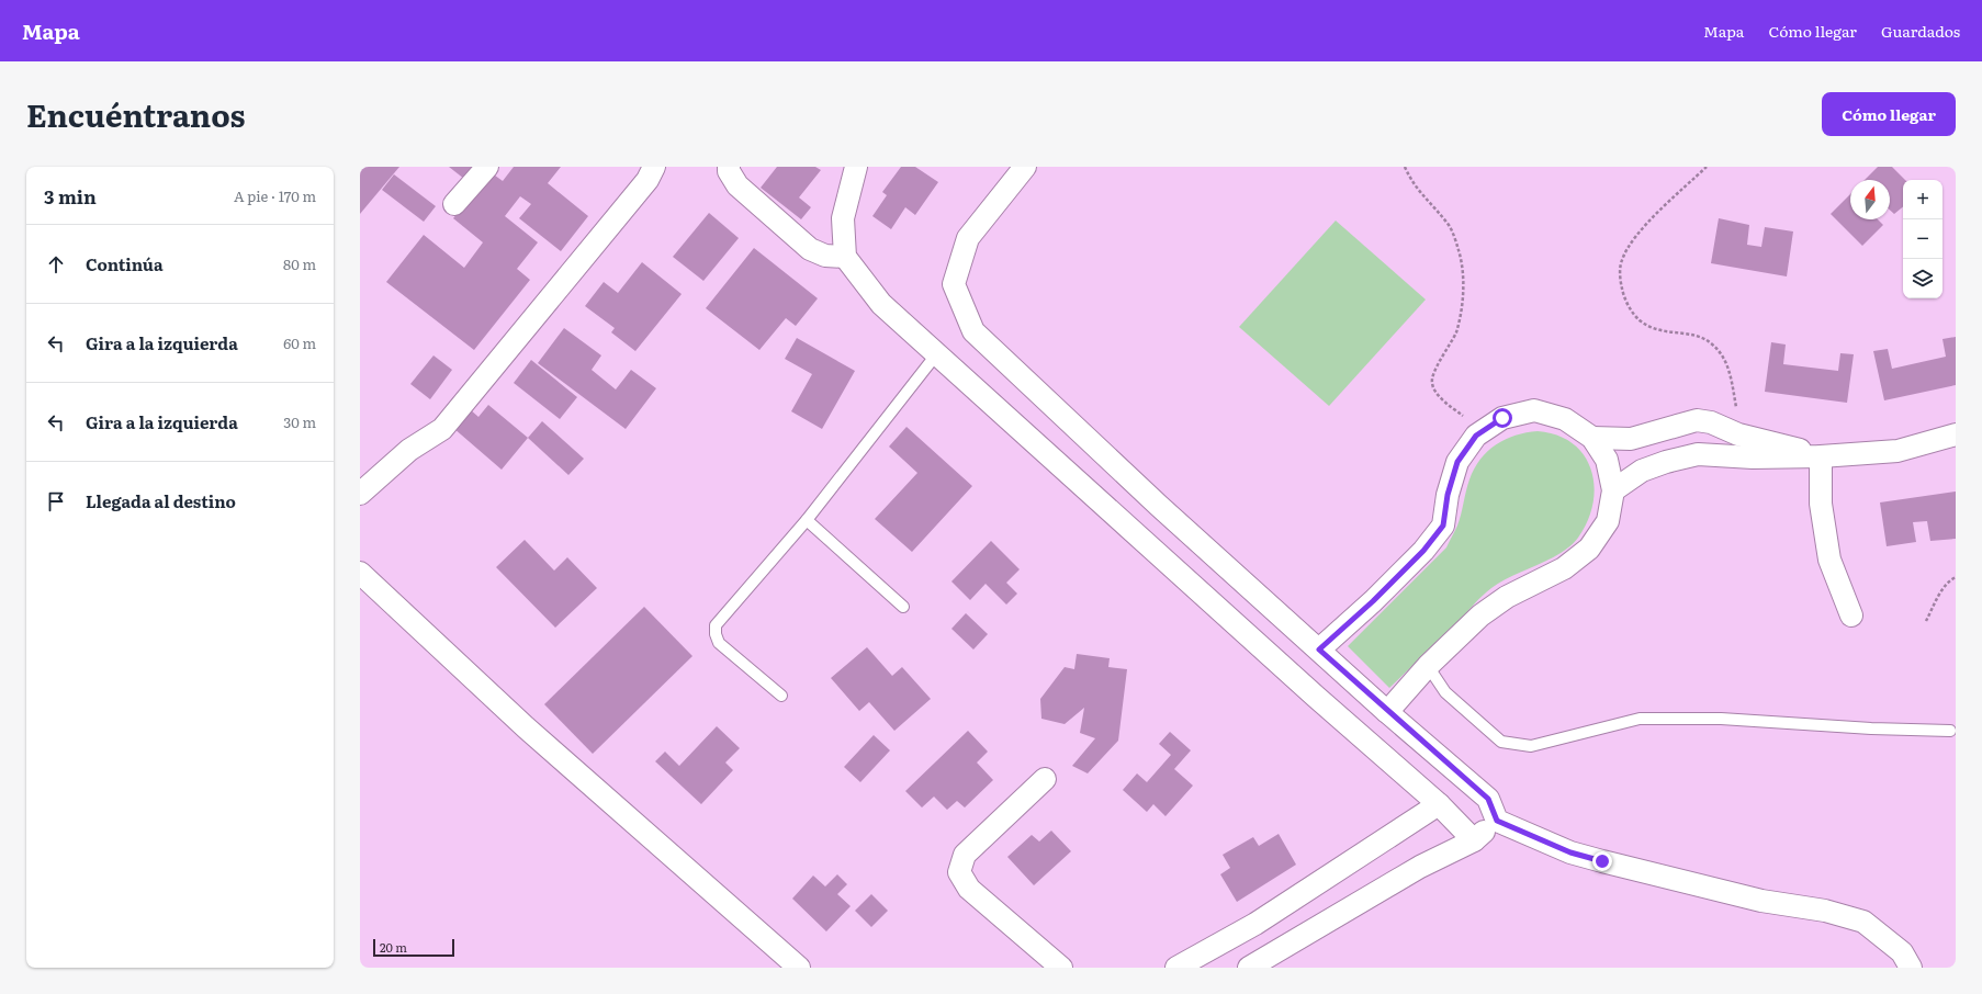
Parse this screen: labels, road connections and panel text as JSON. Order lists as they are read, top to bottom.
{
  "scale_bar": "20 m",
  "north": "top",
  "page": {
    "header": "Mapa",
    "nav": ["Mapa", "Cómo llegar", "Guardados"],
    "title": "Encuéntranos",
    "buttons": "Cómo llegar",
    "heading": ["3 min", "A pie · 170 m"],
    "map_buttons": ["+", "−"],
    "list": [
      ["Continúa", "80 m"],
      ["Gira a la izquierda", "60 m"],
      ["Gira a la izquierda", "30 m"],
      "Llegada al destino"
    ],
    "scale": "20 m"
  }
}
